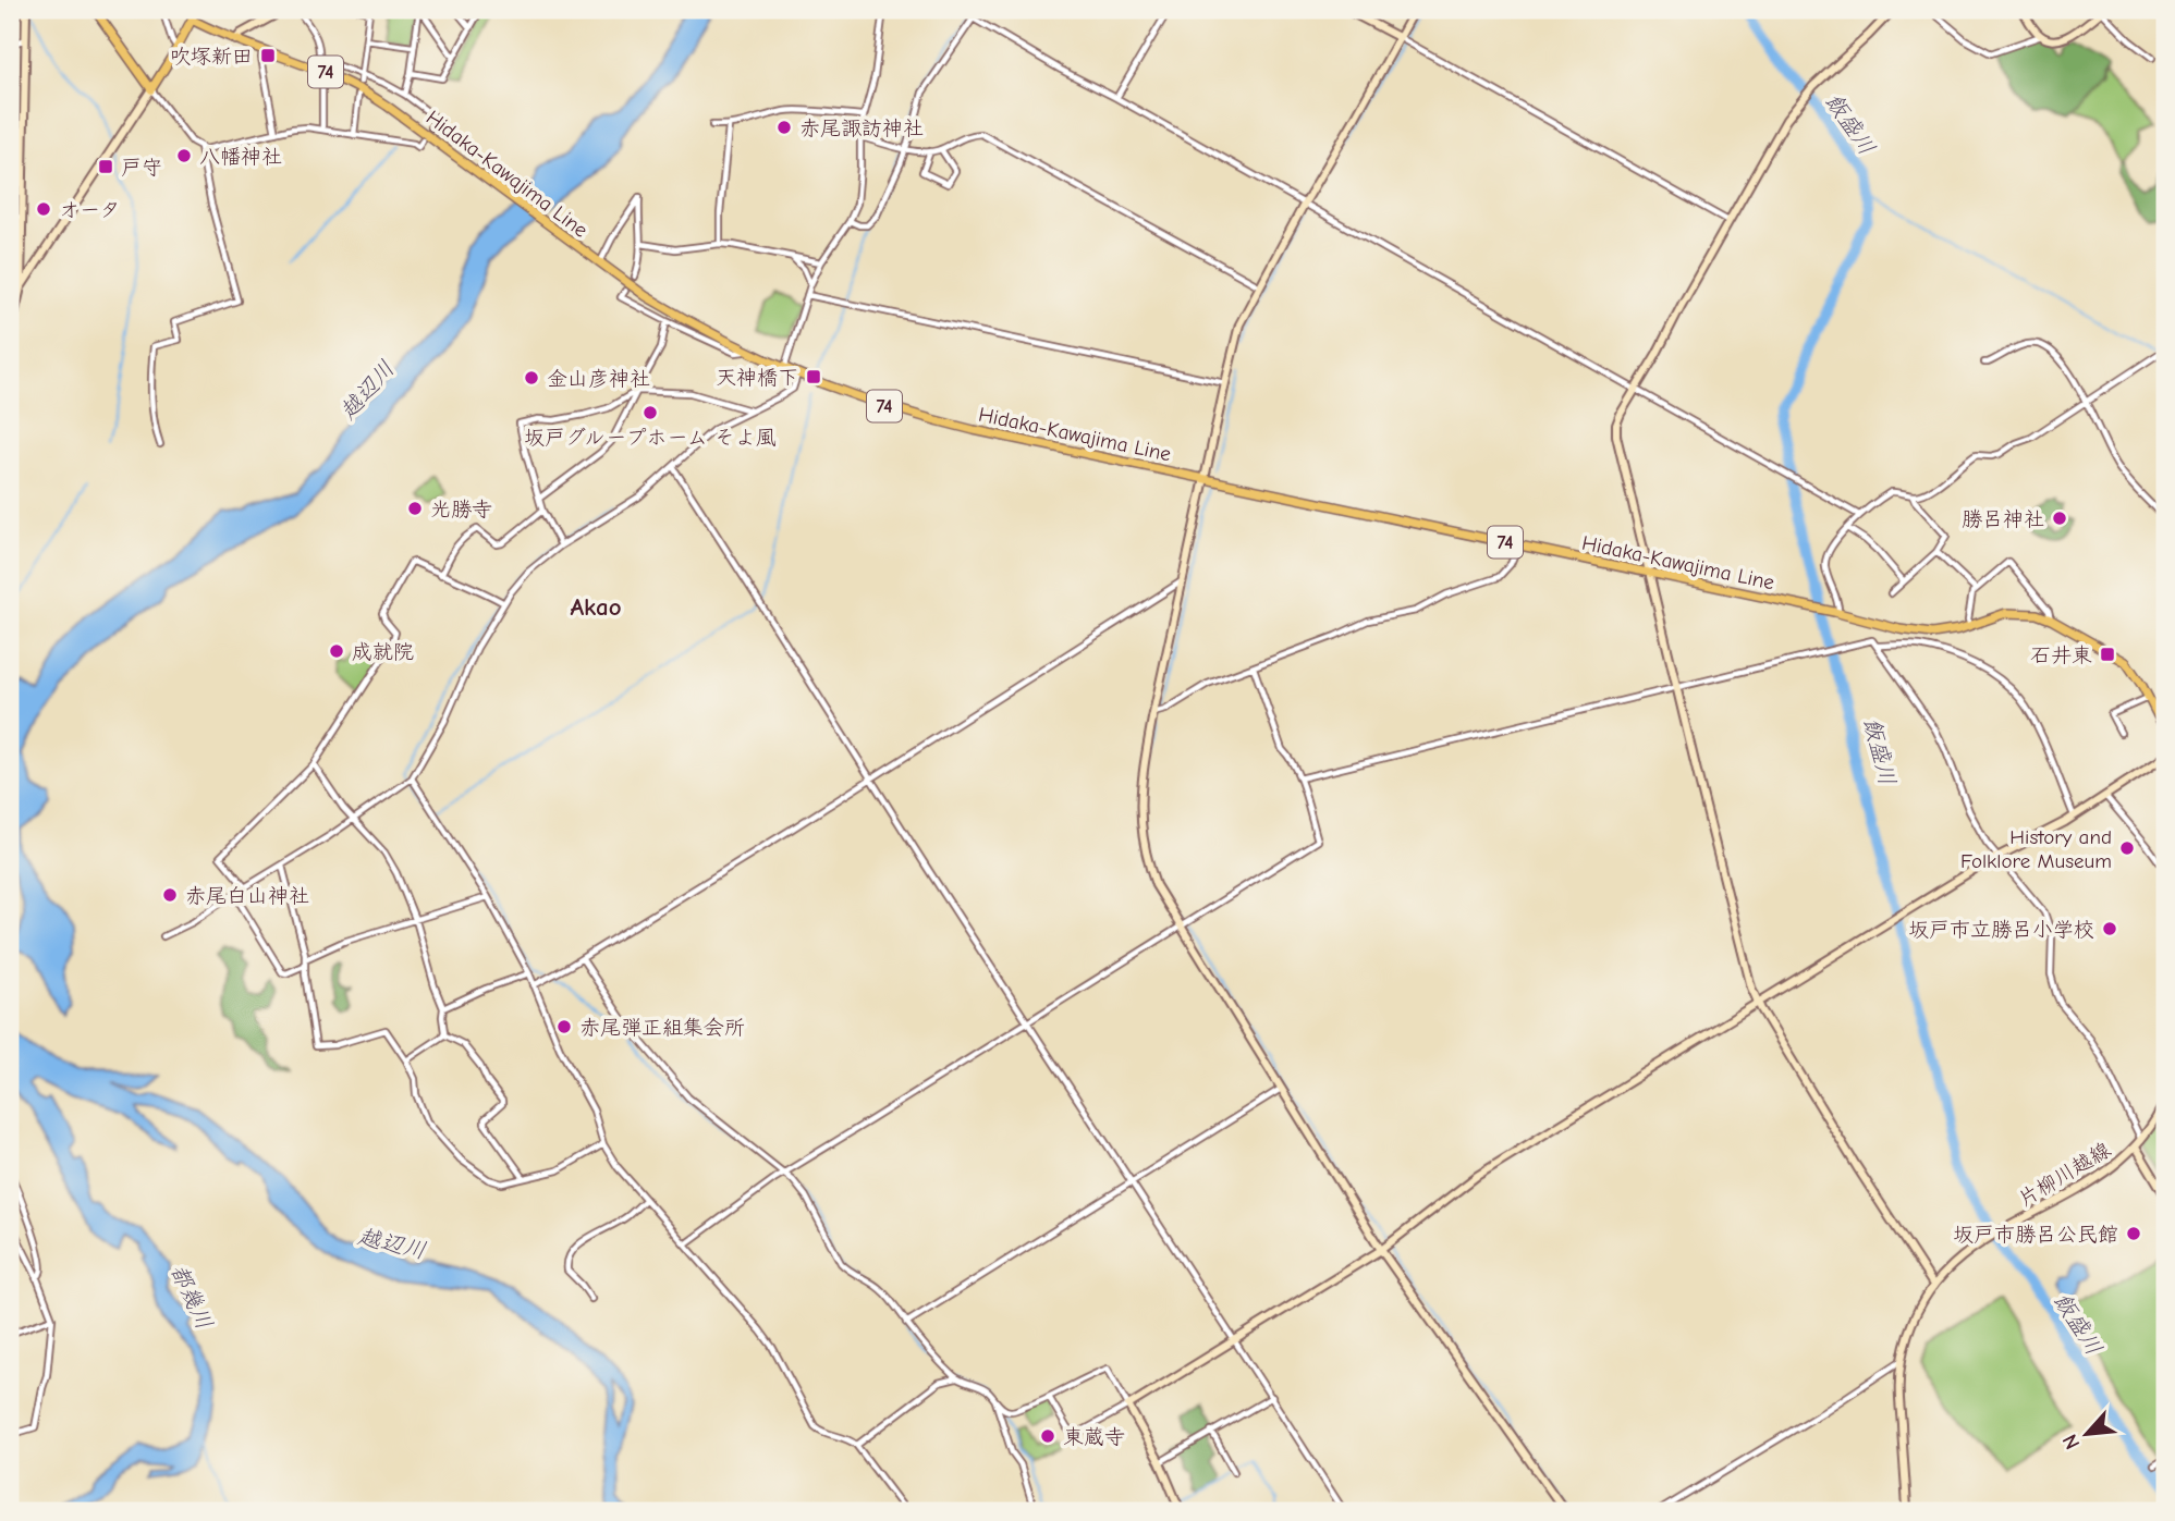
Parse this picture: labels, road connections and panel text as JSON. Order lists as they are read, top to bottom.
{
  "streets": {
    "main road": ["74", "Hidaka-Kawajima Line"],
    "street": ["片柳川越線"]
  },
  "districts": ["Akao"],
  "water": ["飯盛川", "越辺川", "都幾川"],
  "places": {
    "transit": [
      "吹塚新田",
      "戸守",
      "天神橋下",
      "石井東"
    ],
    "other": [
      "赤尾諏訪神社",
      "八幡神社",
      "オータ",
      "金山彦神社",
      "坂戸グループホーム そよ風",
      "光勝寺",
      "勝呂神社",
      "成就院",
      "History and Folklore Museum",
      "赤尾白山神社",
      "坂戸市立勝呂小学校",
      "赤尾弾正組集会所",
      "坂戸市勝呂公民館",
      "東蔵寺"
    ]
  },
  "north": "bottom left"
}
